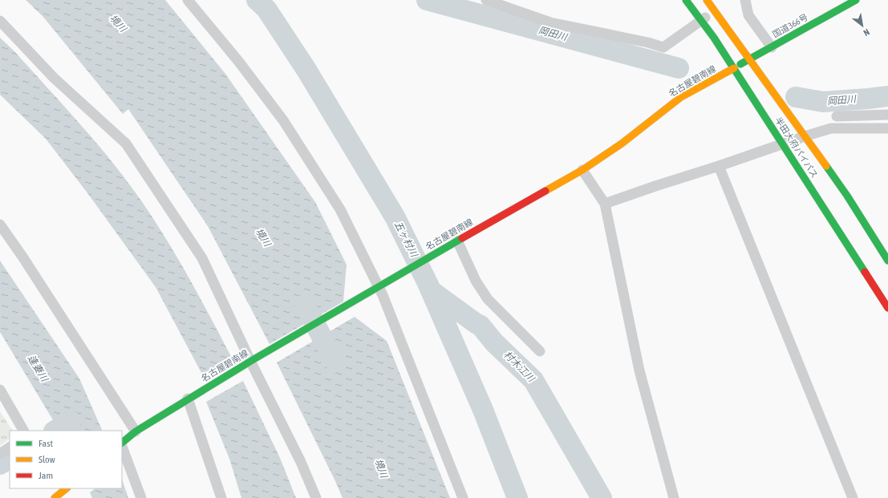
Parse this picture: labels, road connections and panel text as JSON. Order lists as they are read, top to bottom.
{
  "streets": {
    "main road": ["国道366号", "名古屋碧南線", "半田大府パイパス"]
  },
  "crossings": [
    ["国道366号", "名古屋碧南線"],
    ["国道366号", "半田大府パイパス"],
    ["名古屋碧南線", "半田大府パイパス"]
  ],
  "water": [
    "境川",
    "岡田川",
    "五ヶ村川",
    "村木江川",
    "逢妻川"
  ],
  "legend": ["Fast", "Slow", "Jam"],
  "north": "bottom right"
}
